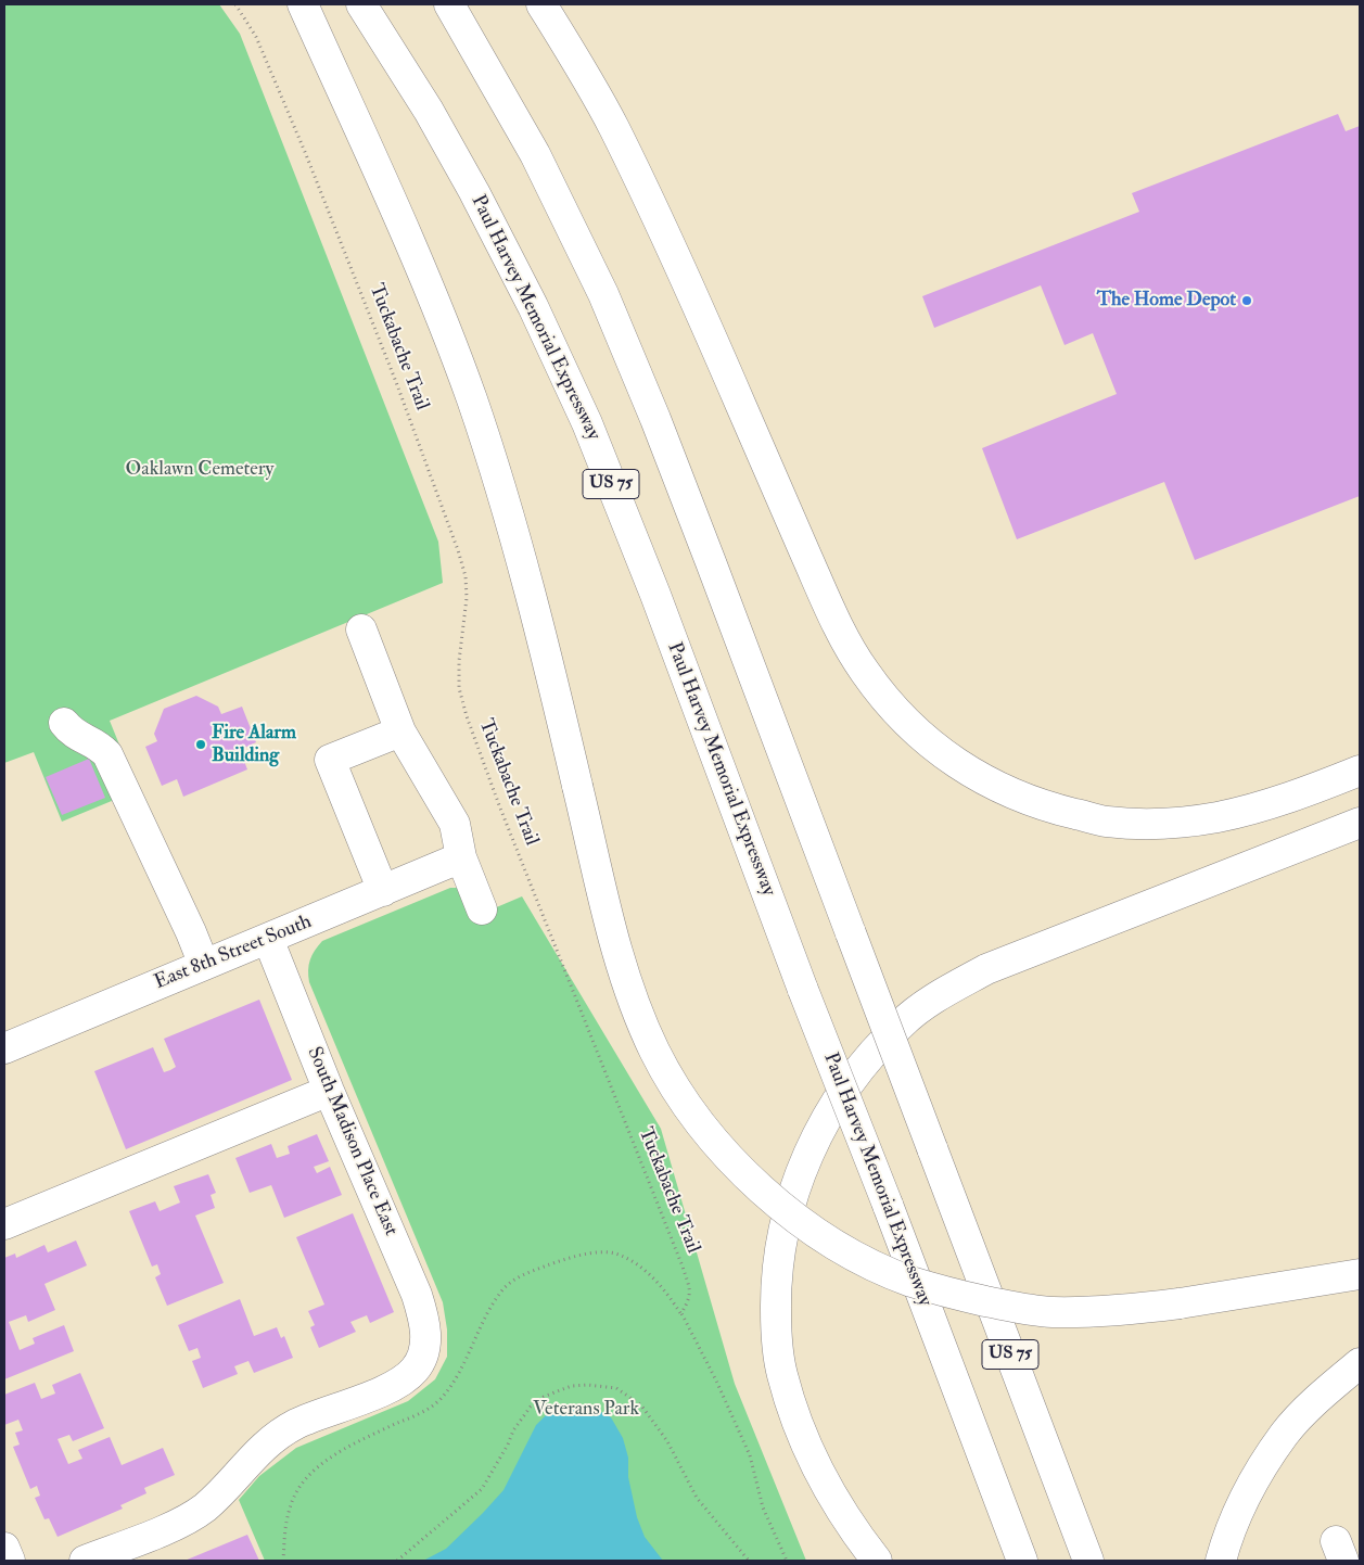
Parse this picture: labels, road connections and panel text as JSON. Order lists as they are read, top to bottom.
{
  "streets": {
    "main road": [
      "Paul Harvey Memorial Expressway",
      "US 75",
      "East 8th Street South",
      "South Madison Place East"
    ],
    "path": ["Tuckabache Trail"]
  },
  "crossings": [
    ["East 8th Street South", "South Madison Place East"]
  ],
  "parks": ["Oaklawn Cemetery", "Veterans Park"],
  "places": ["The Home Depot", "Fire Alarm Building"]
}
